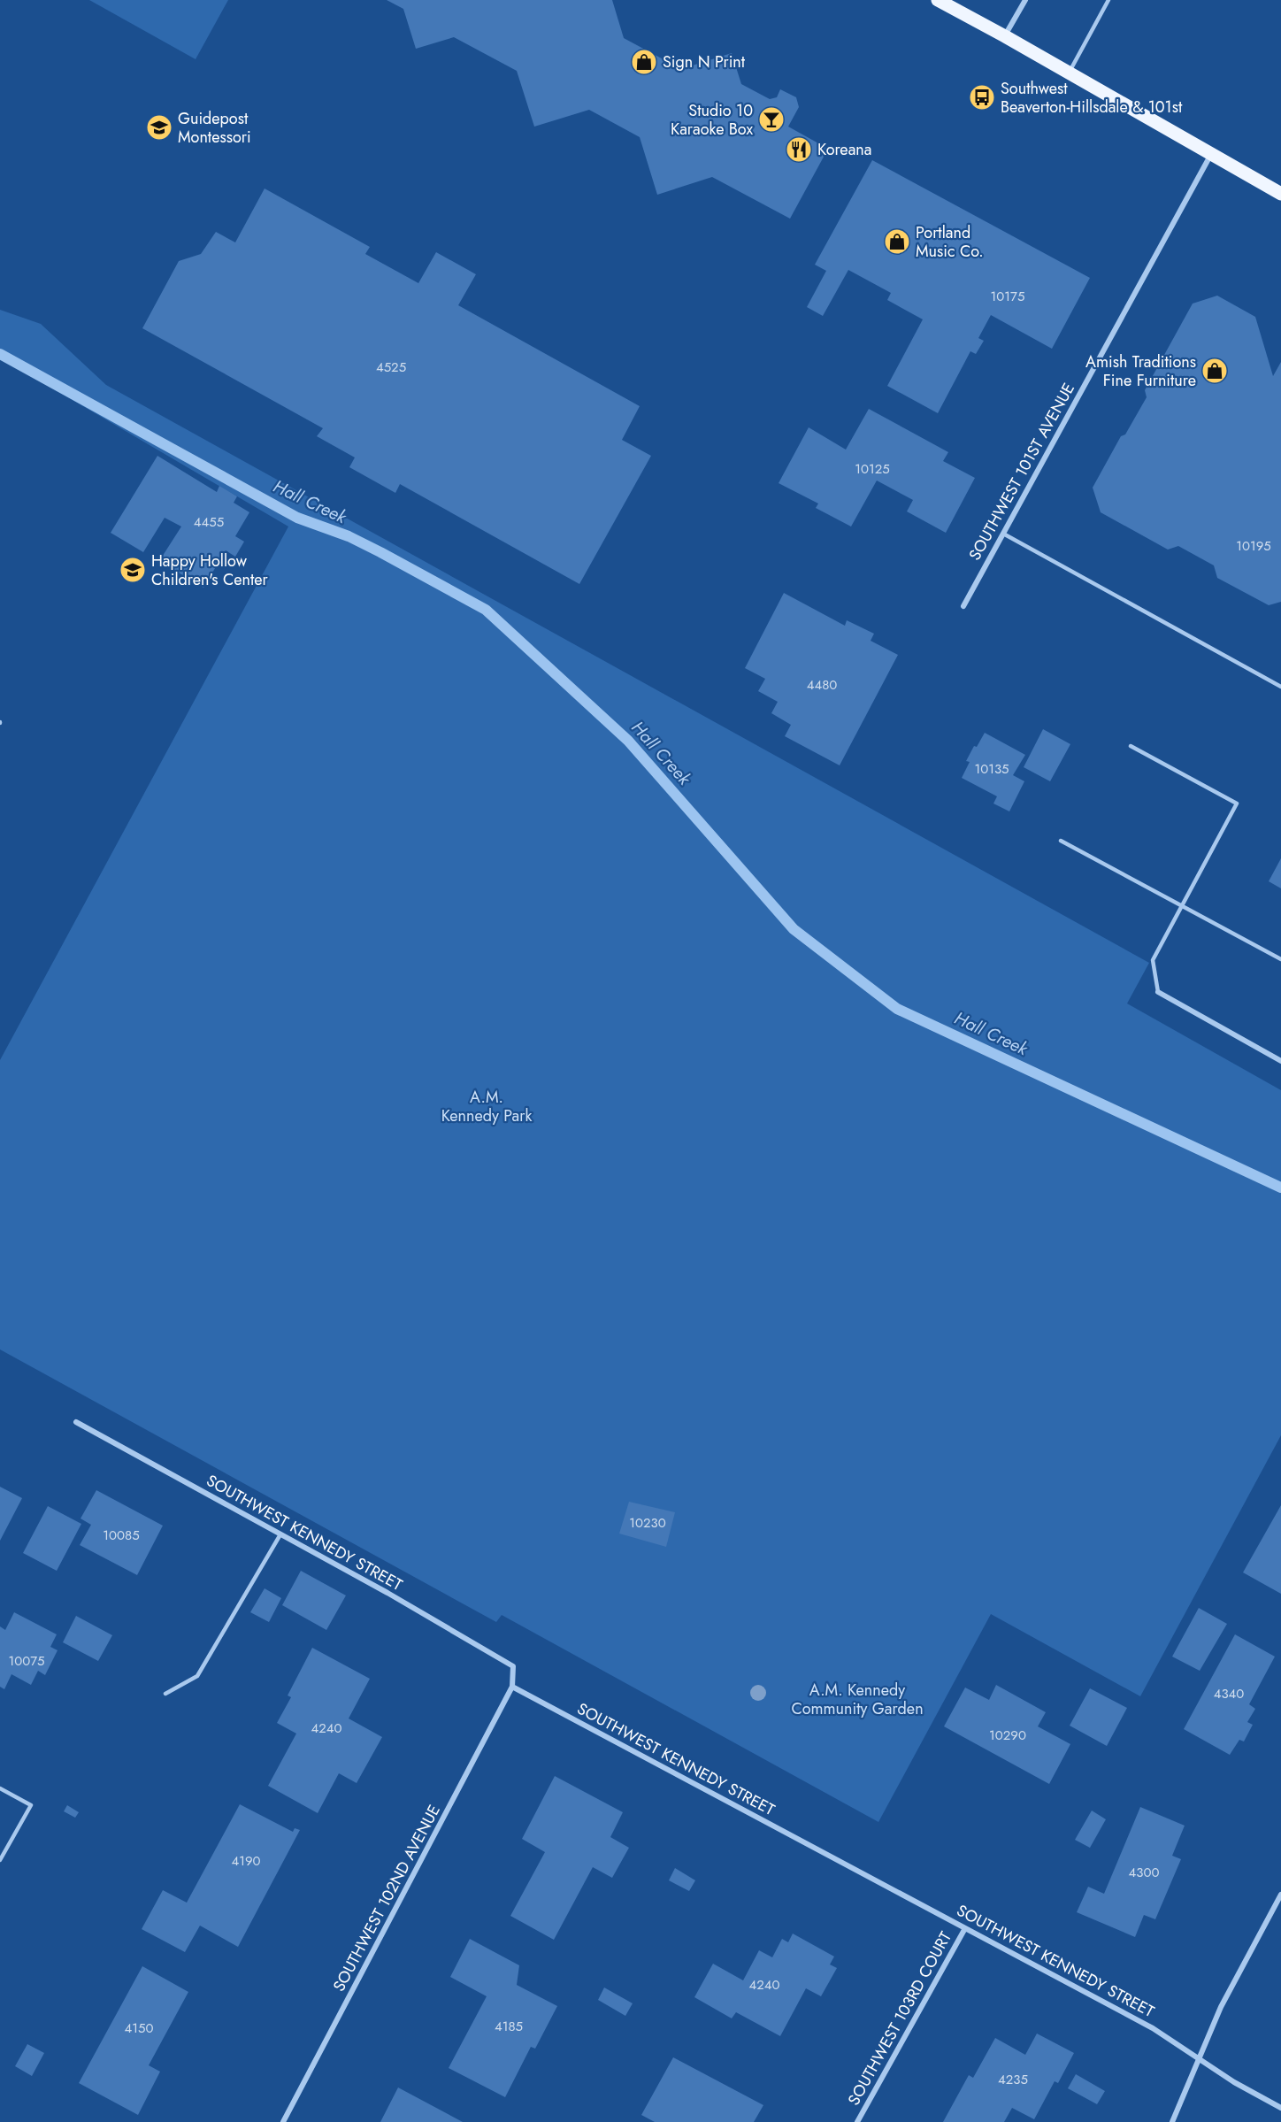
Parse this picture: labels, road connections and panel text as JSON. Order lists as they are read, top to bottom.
{
  "streets": {
    "street": [
      "SOUTHWEST 101ST AVENUE",
      "SOUTHWEST KENNEDY STREET",
      "SOUTHWEST 102ND AVENUE",
      "SOUTHWEST 103RD COURT"
    ]
  },
  "crossings": [
    ["SOUTHWEST KENNEDY STREET", "SOUTHWEST 102ND AVENUE"],
    ["SOUTHWEST KENNEDY STREET", "SOUTHWEST 103RD COURT"]
  ],
  "water": ["Hall Creek"],
  "parks": ["A.M. Kennedy Park", "A.M. Kennedy Community Garden"],
  "places": {
    "shop": ["Sign N Print", "Portland Music Co.", "Amish Traditions Fine Furniture"],
    "bus stop": ["Southwest Beaverton-Hillsdale & 101st"],
    "bar": ["Studio 10 Karaoke Box"],
    "school or university": ["Guidepost Montessori", "Happy Hollow Children's Center"],
    "restaurant": ["Koreana"]
  },
  "house_numbers": [
    "10175",
    "4525",
    "10125",
    "4455",
    "10195",
    "4480",
    "10135",
    "10230",
    "10085",
    "10075",
    "4340",
    "4240",
    "10290",
    "4190",
    "4300",
    "4240",
    "4185",
    "4150",
    "4235"
  ]
}
